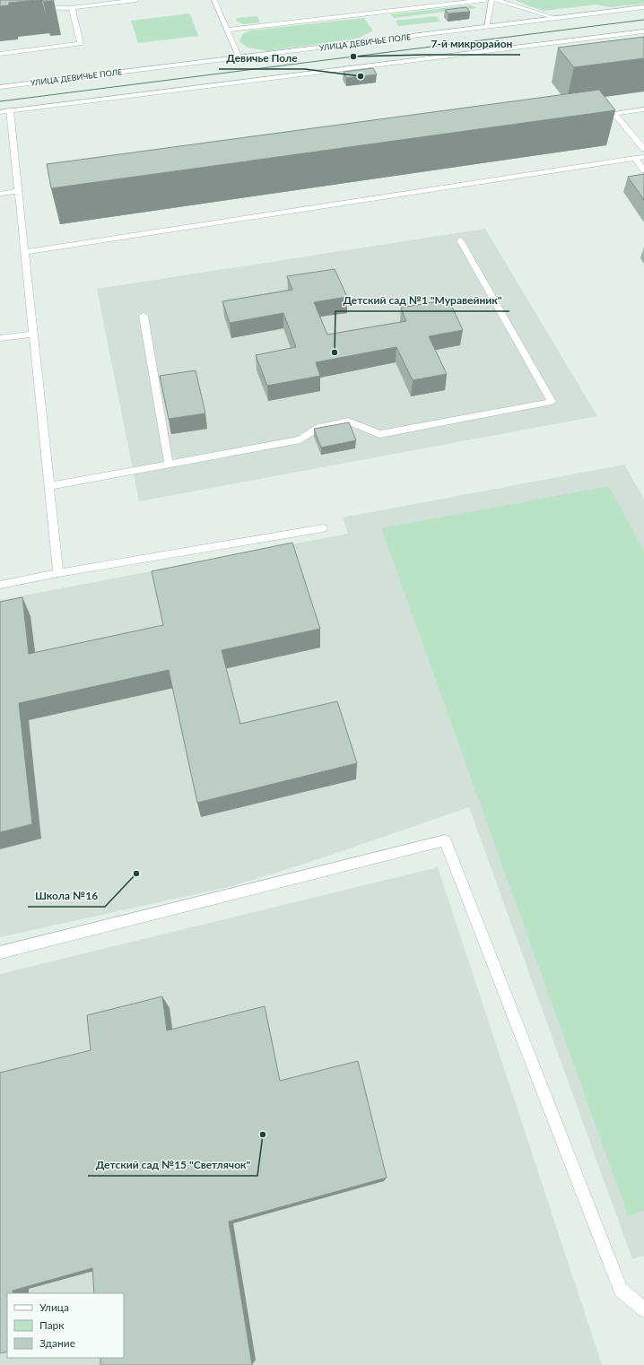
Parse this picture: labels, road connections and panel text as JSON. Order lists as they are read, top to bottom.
{
  "streets": {
    "main road": ["УЛИЦА ДЕВИЧЬЕ ПОЛЕ"]
  },
  "places": [
    "7-й микрорайон",
    "Девичье Поле",
    "Детский сад №1 \"Муравейник\"",
    "Школа №16",
    "Детский сад №15 \"Светлячок\""
  ],
  "legend": ["Улица", "Парк", "Здание"]
}
